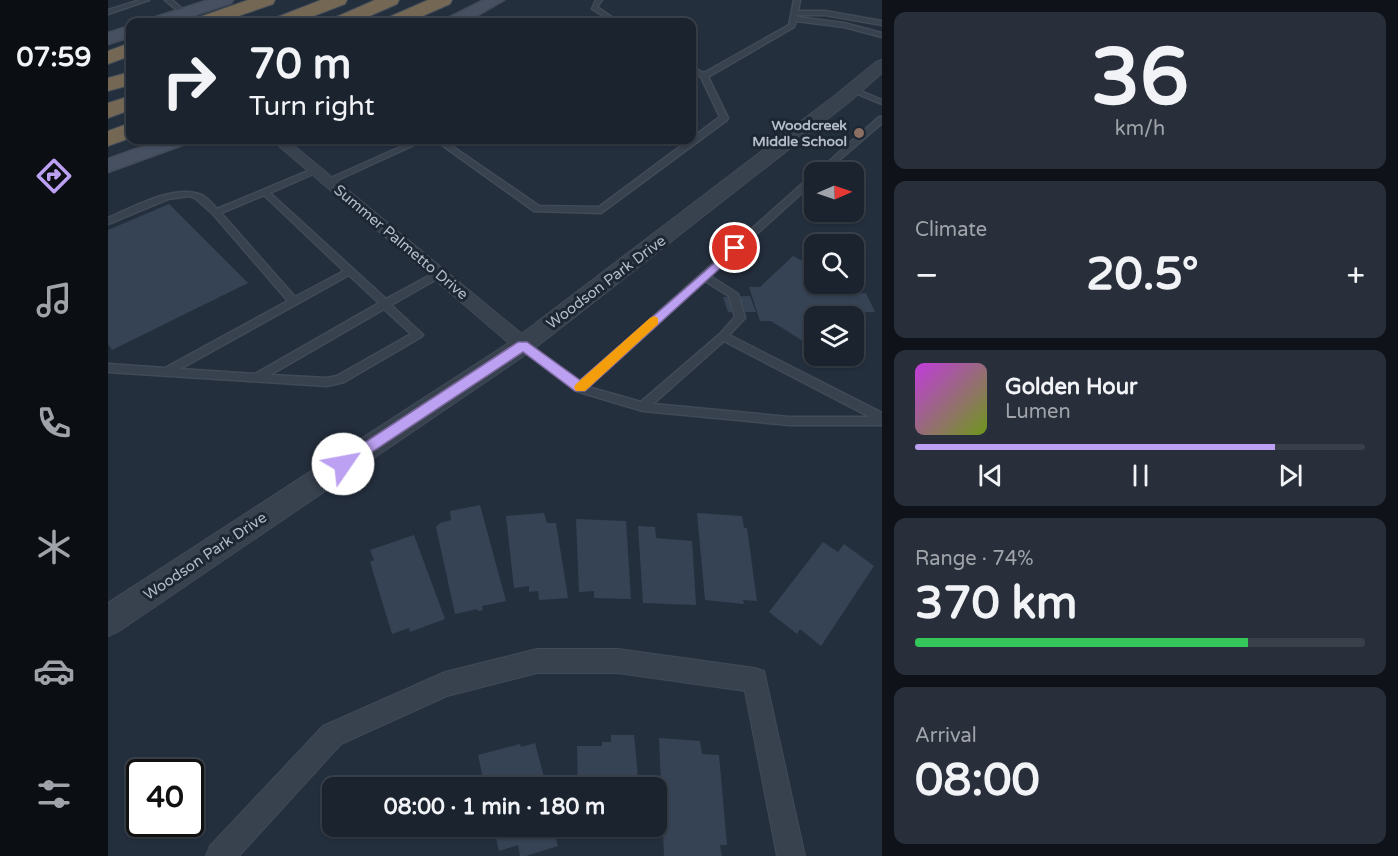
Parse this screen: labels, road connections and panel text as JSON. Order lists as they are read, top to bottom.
{
  "streets": {
    "street": ["Summer Palmetto Drive", "Woodson Park Drive"]
  },
  "crossings": [
    ["Summer Palmetto Drive", "Woodson Park Drive"]
  ],
  "places": ["Woodcreek Middle School"],
  "north": "right",
  "page": {
    "tabs": "07:59",
    "tile": [
      ["36", "km/h"],
      "Climate",
      ["Range · 74%", "370 km"],
      ["Arrival", "08:00"]
    ],
    "turn": ["70 m", "Turn right"],
    "heat": ["−", "20.5°", "+"],
    "song": ["Golden Hour", "Lumen"],
    "limit": "40",
    "trip": "08:00 · 1 min · 180 m"
  }
}
